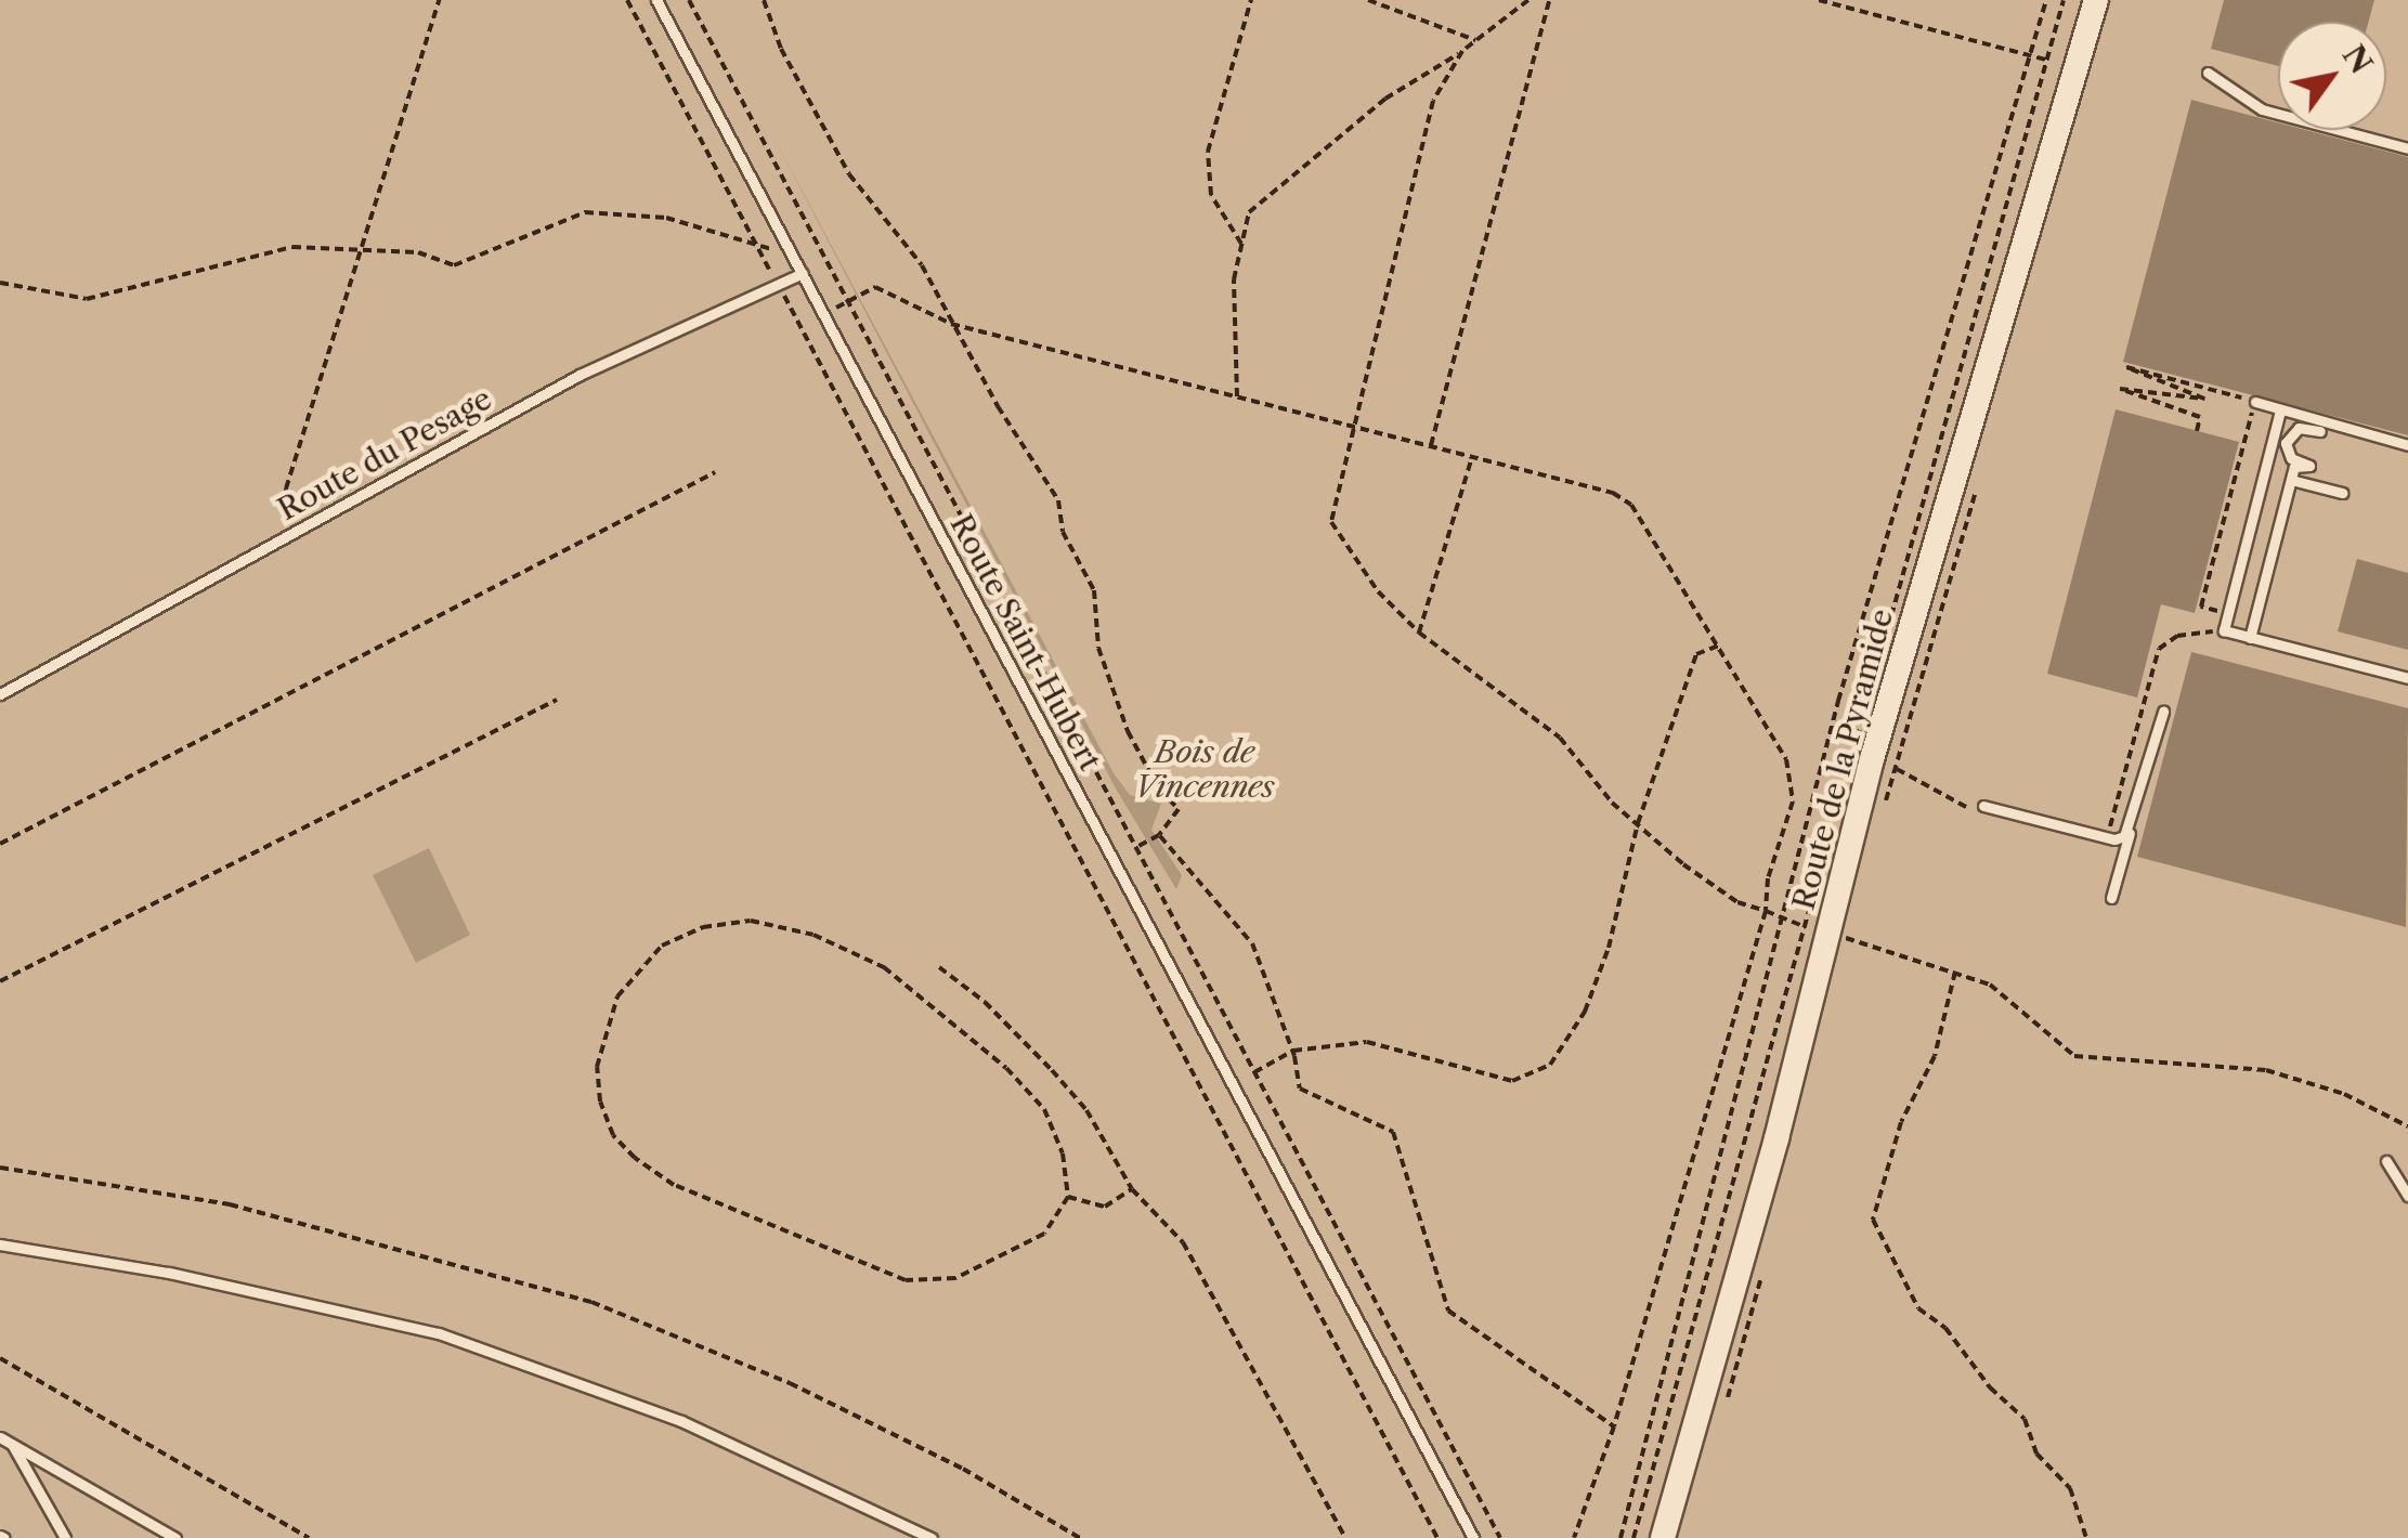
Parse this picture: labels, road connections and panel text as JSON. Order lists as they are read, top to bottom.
{
  "streets": {
    "street": ["Route de la Pyramide"],
    "lane": ["Route du Pesage", "Route Saint-Hubert"]
  },
  "crossings": [
    ["Route du Pesage", "Route Saint-Hubert"]
  ],
  "parks": ["Bois de Vincennes"],
  "north": "top right"
}
